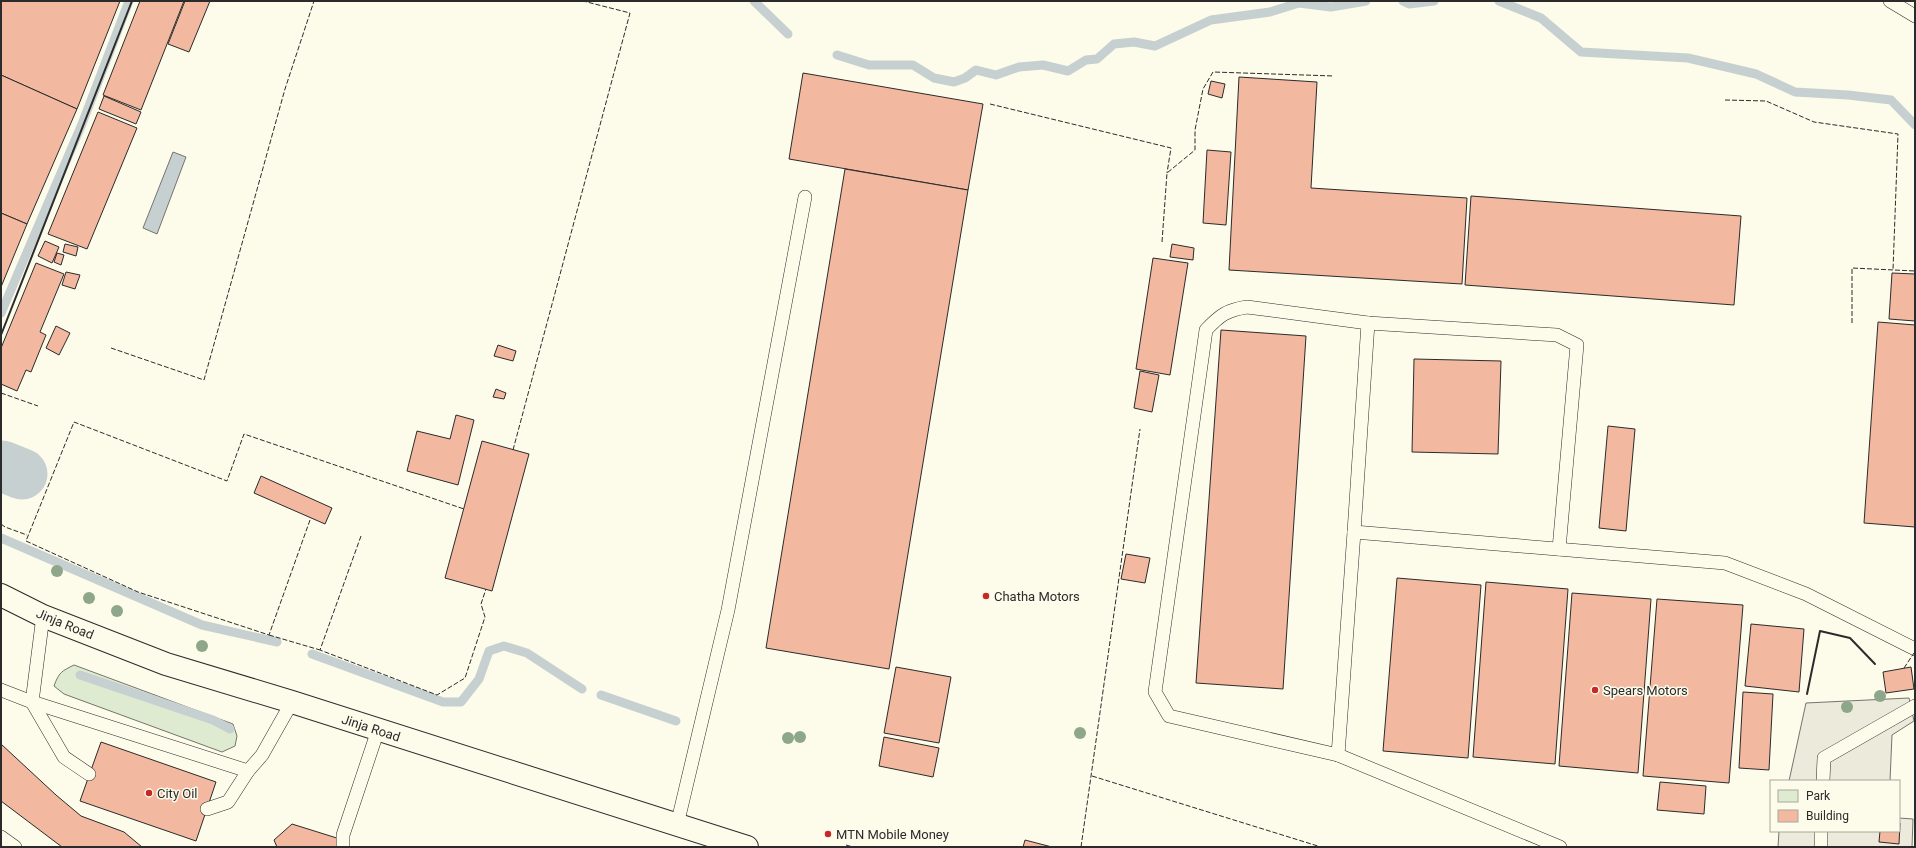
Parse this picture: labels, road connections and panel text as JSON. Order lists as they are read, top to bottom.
{
  "streets": {
    "highway": ["Jinja Road"]
  },
  "places": [
    "Chatha Motors",
    "Spears Motors",
    "City Oil",
    "MTN Mobile Money"
  ],
  "legend": ["Park", "Building"]
}
